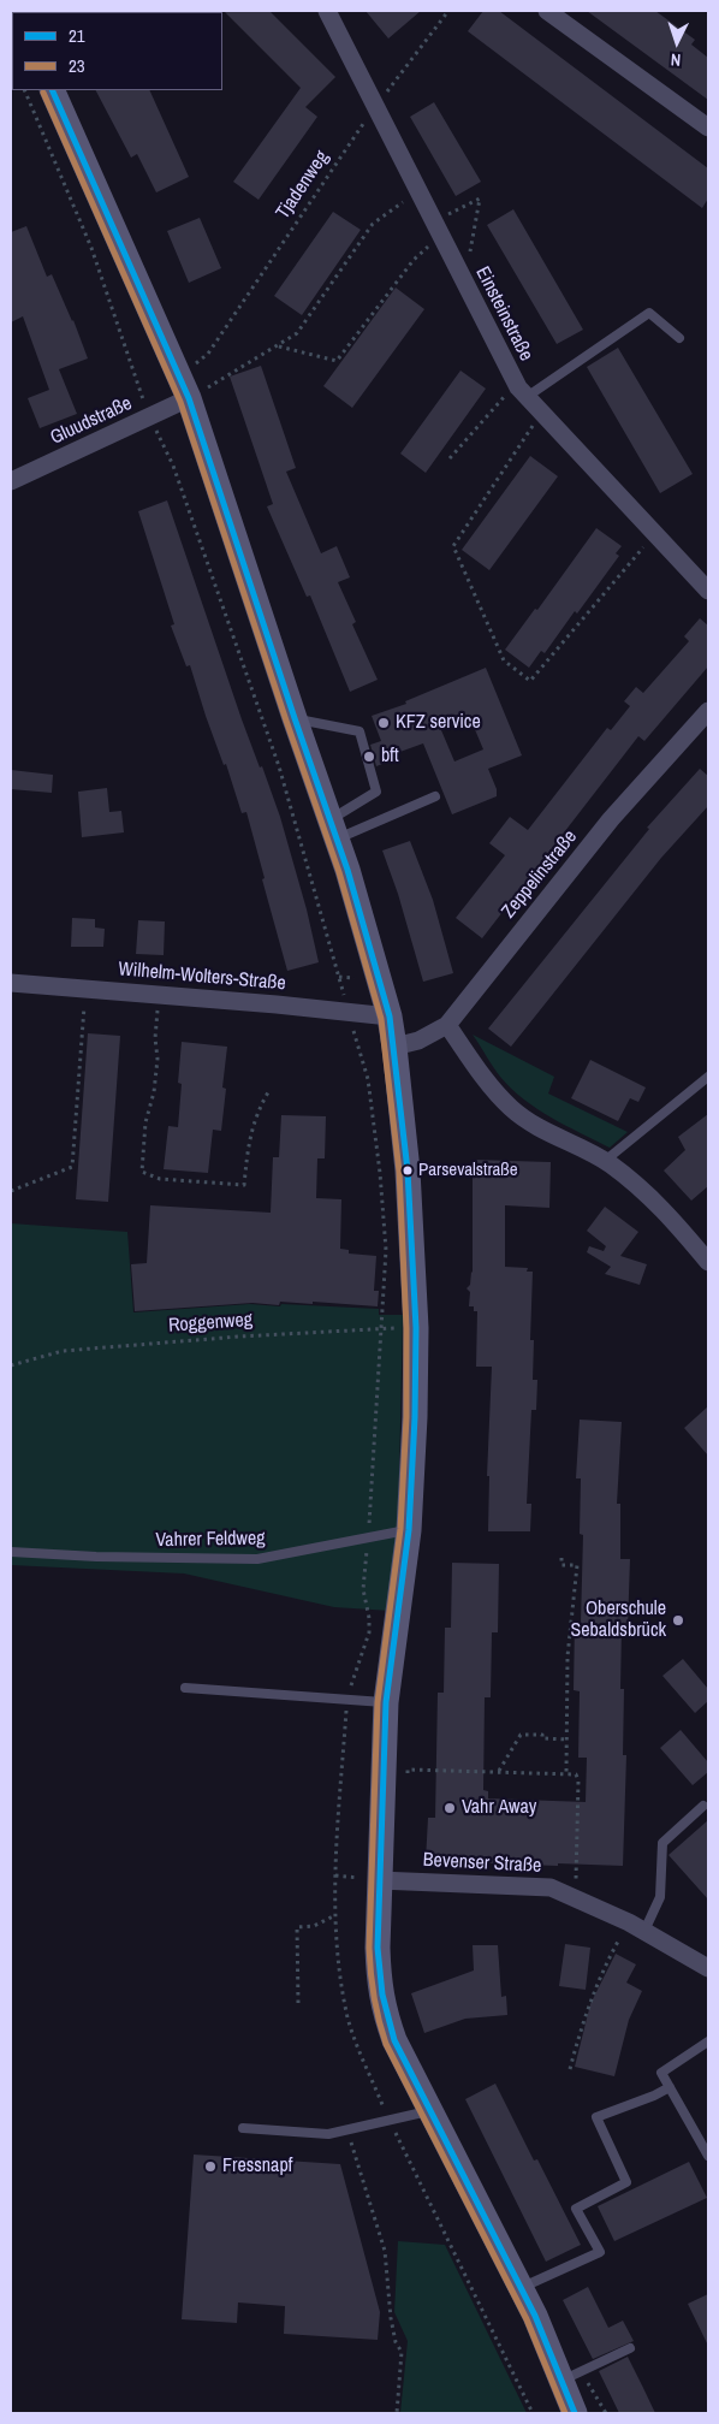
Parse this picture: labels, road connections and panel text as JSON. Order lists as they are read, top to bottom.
{
  "streets": {
    "street": [
      "Einsteinstraße",
      "Gluudstraße",
      "Zeppelinstraße",
      "Wilhelm-Wolters-Straße",
      "Bevenser Straße"
    ],
    "lane": ["Vahrer Feldweg"],
    "path": ["Tjadenweg", "Roggenweg"]
  },
  "crossings": [
    ["Tjadenweg", "Einsteinstraße"],
    ["Tjadenweg", "Gluudstraße"]
  ],
  "places": [
    "KFZ service",
    "bft",
    "Parsevalstraße",
    "Oberschule Sebaldsbrück",
    "Vahr Away",
    "Fressnapf"
  ],
  "lines": ["transit line 21", "transit line 23"],
  "legend": ["21", "23"],
  "north": "bottom"
}
